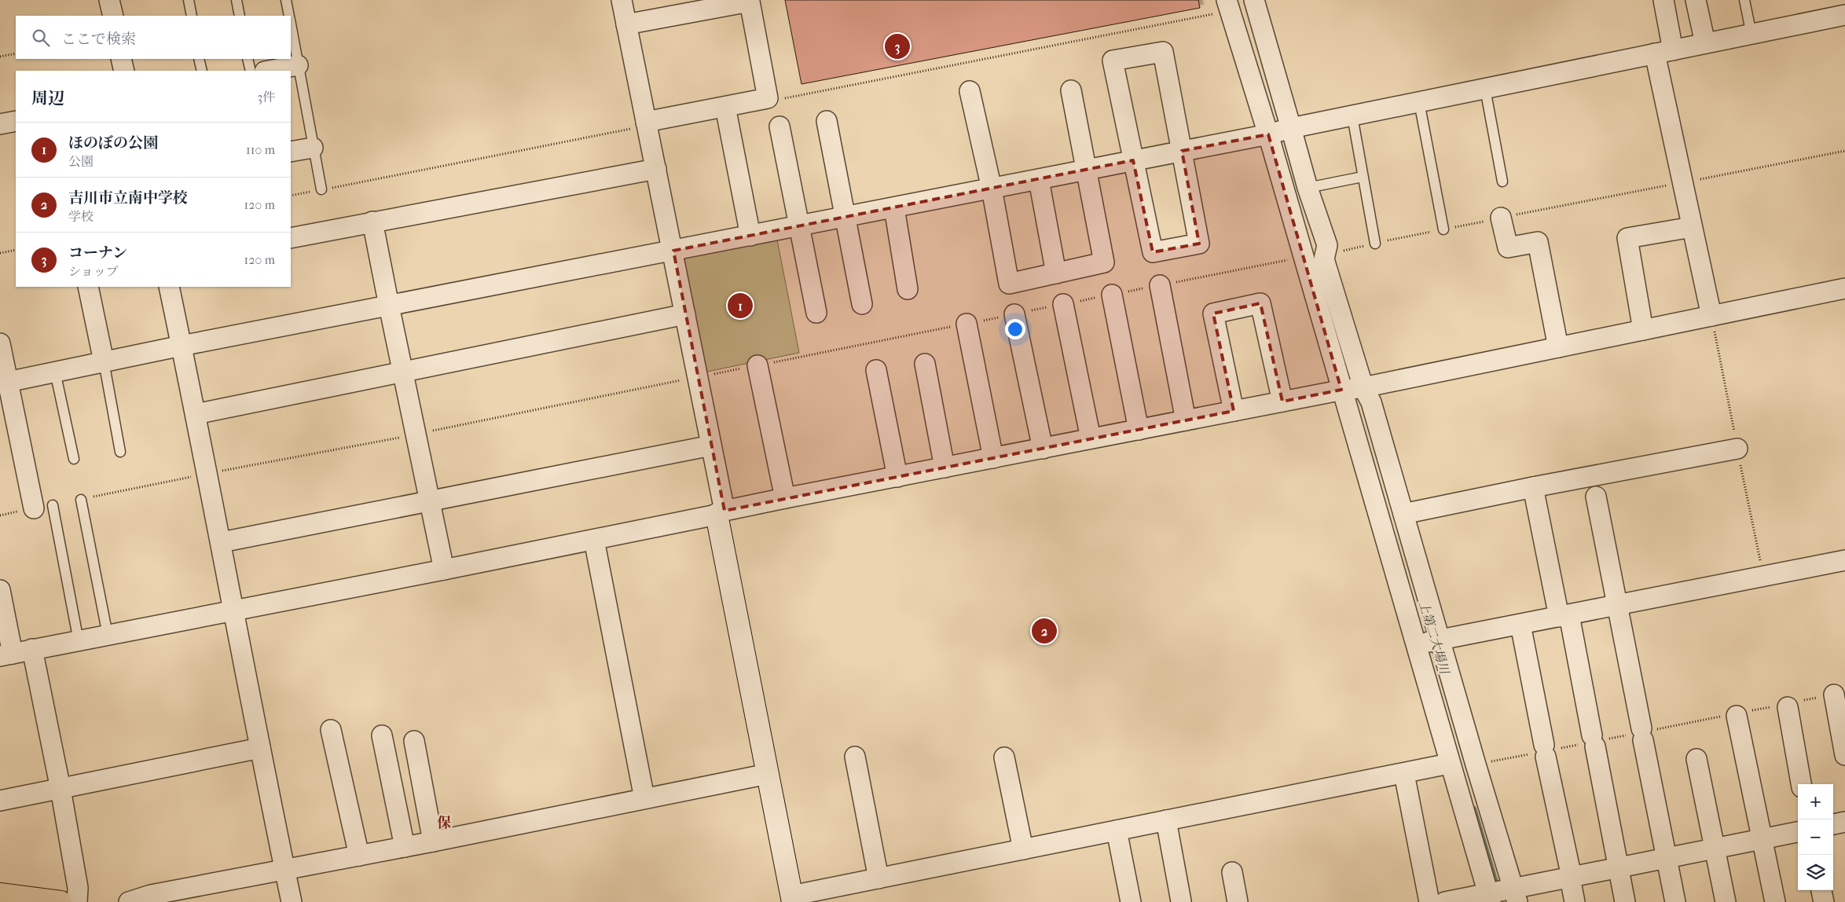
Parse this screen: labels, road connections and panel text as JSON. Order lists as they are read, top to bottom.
{
  "districts": ["保"],
  "water": ["上第二大場川"],
  "page": {
    "search": "ここで検索",
    "pins": ["3", "1", "2"],
    "heading": ["周辺", "3件"],
    "list": [
      {
        "mark": "1",
        "name": "ほのぼの公園",
        "note": "公園",
        "value": "110 m"
      },
      {
        "mark": "2",
        "name": "吉川市立南中学校",
        "note": "学校",
        "value": "120 m"
      },
      {
        "mark": "3",
        "name": "コーナン",
        "note": "ショップ",
        "value": "120 m"
      }
    ],
    "map_buttons": ["+", "−"]
  }
}
